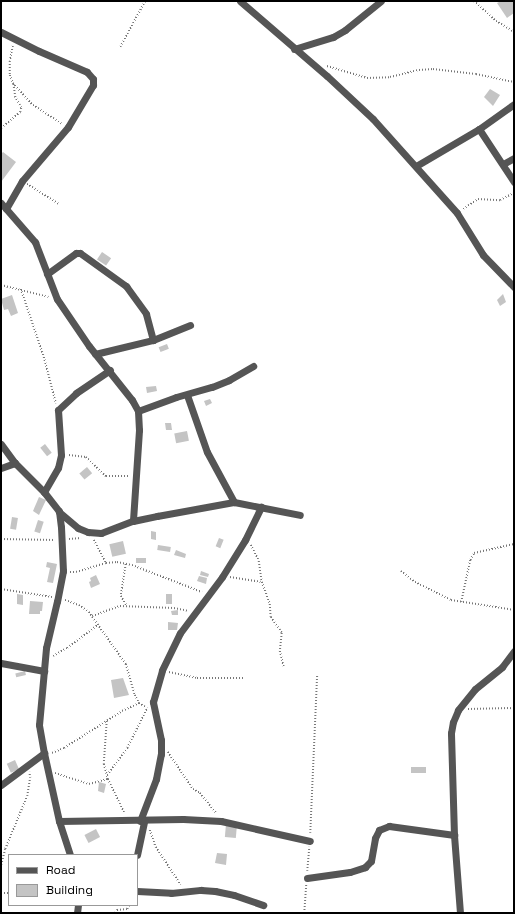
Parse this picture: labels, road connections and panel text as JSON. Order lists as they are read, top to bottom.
{
  "legend": ["Road", "Building"]
}
